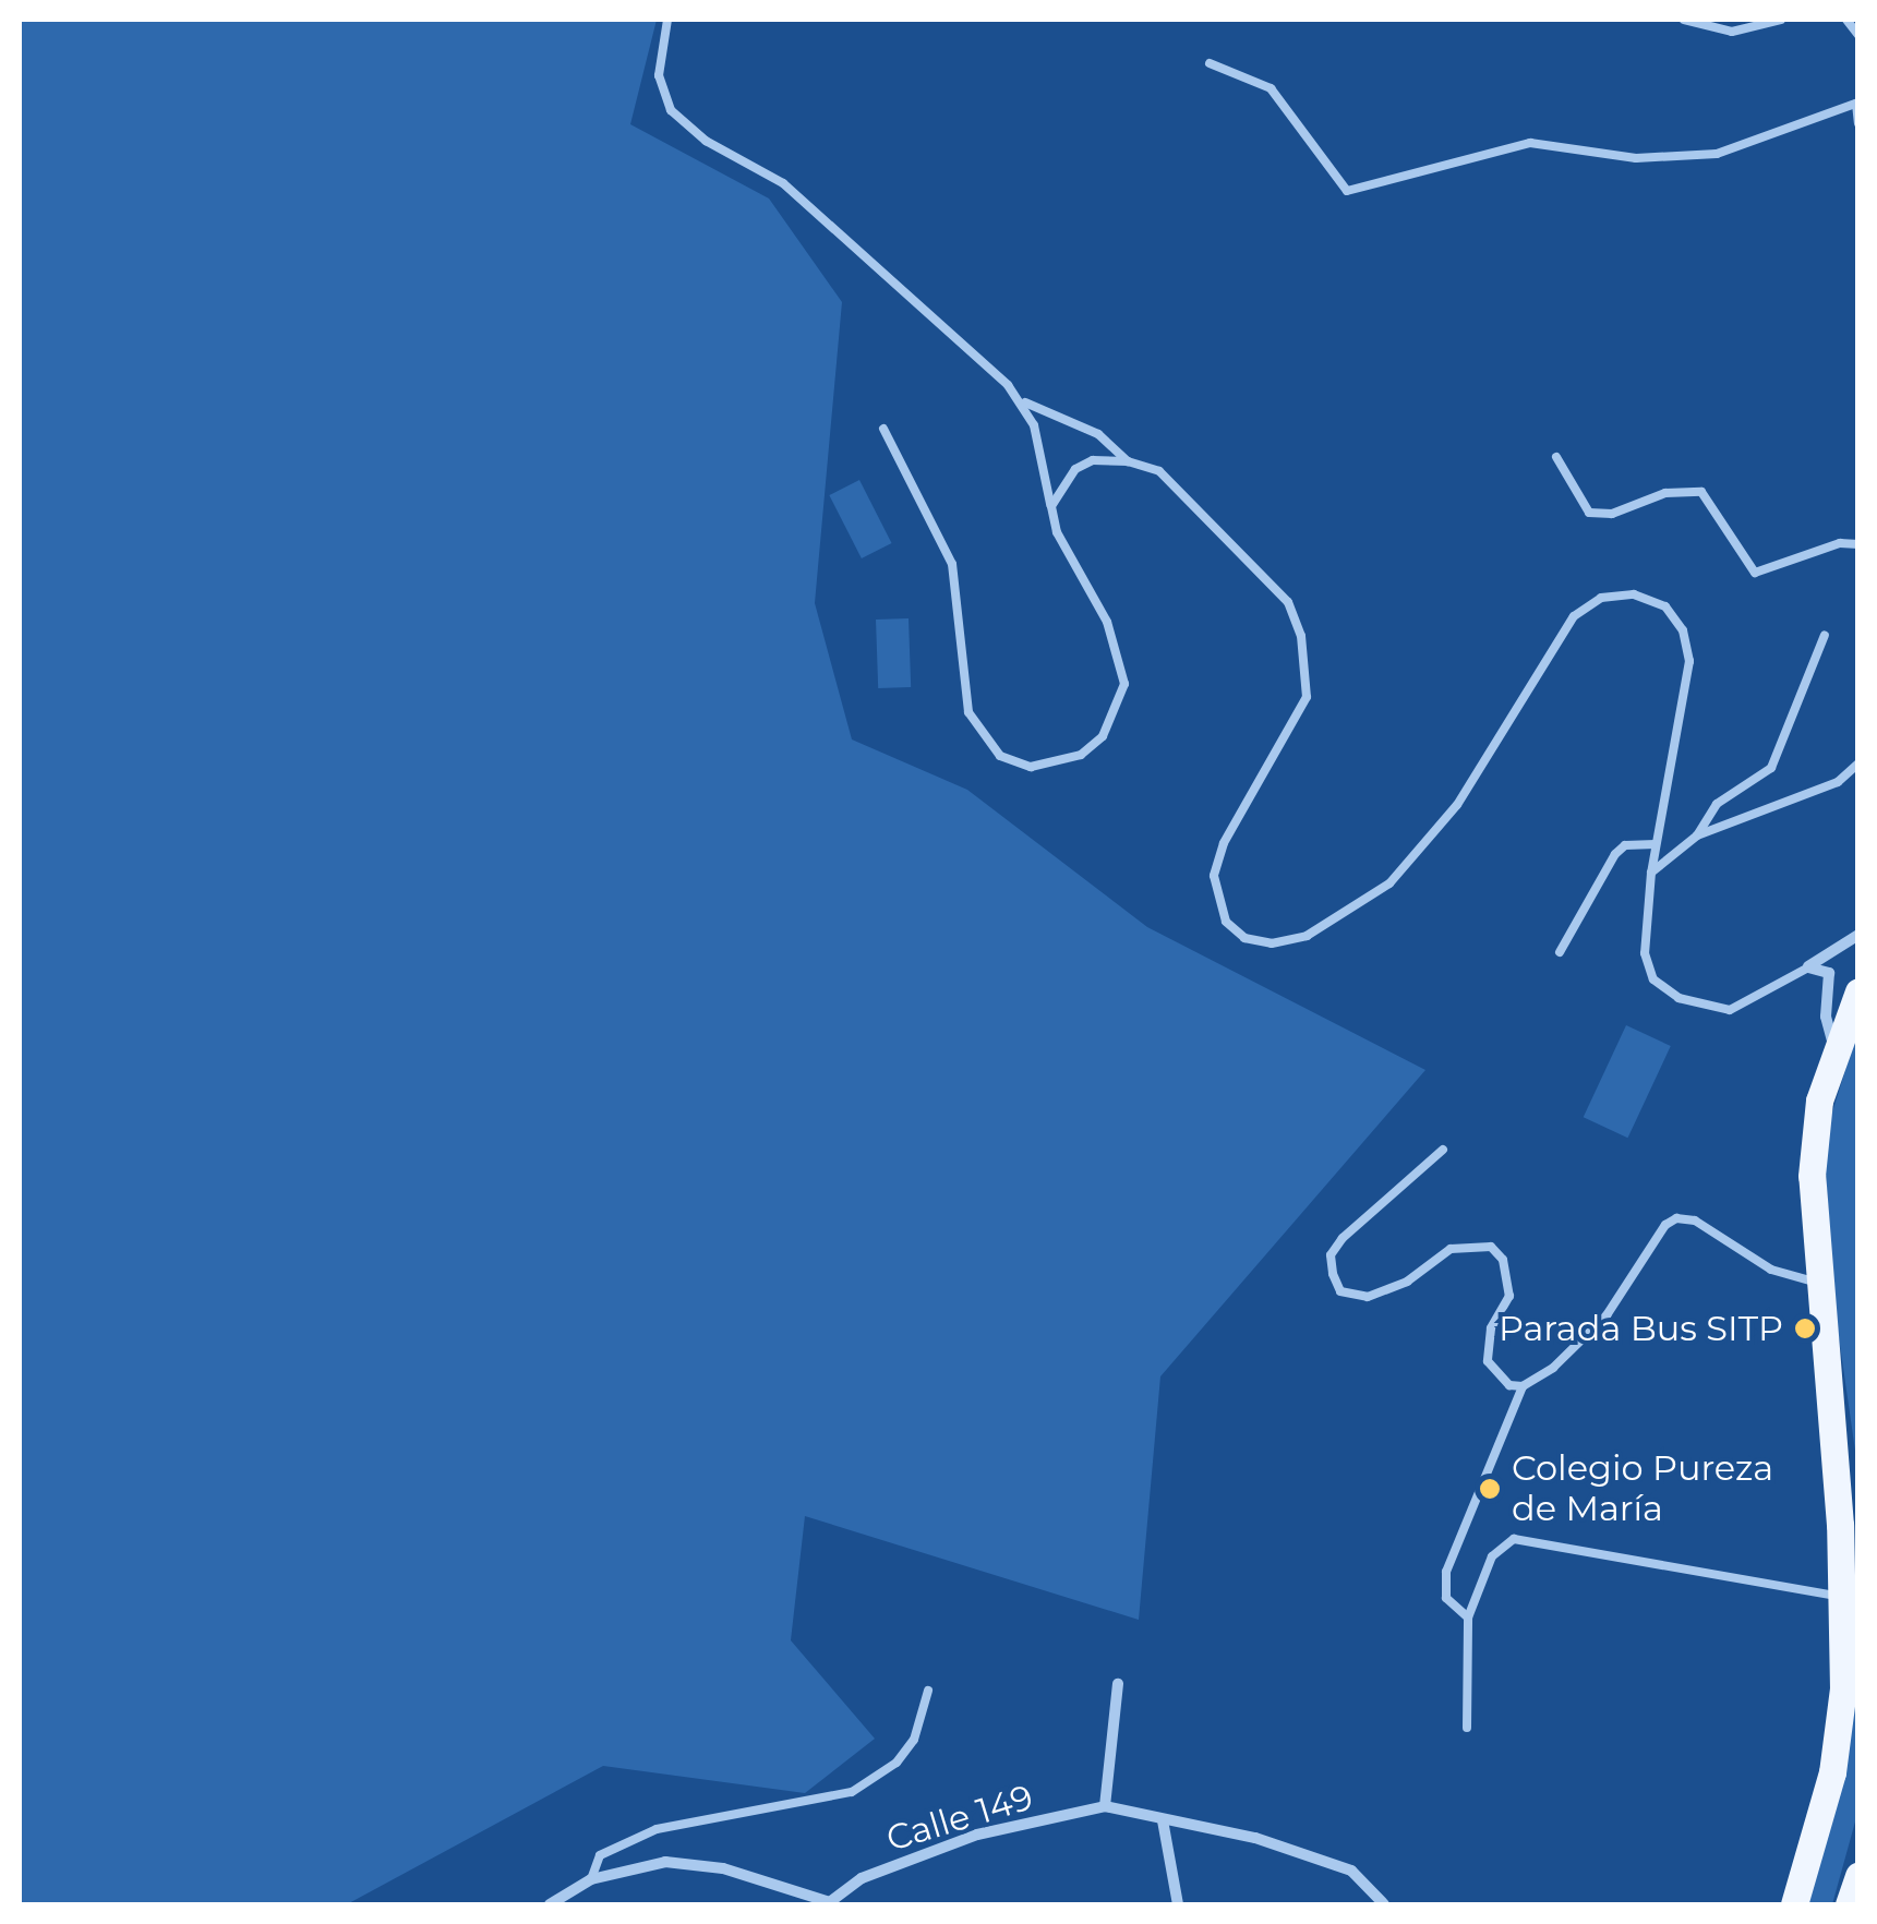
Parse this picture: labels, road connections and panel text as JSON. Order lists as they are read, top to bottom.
{
  "streets": {
    "street": ["Calle 149"]
  },
  "places": ["Parada Bus SITP", "Colegio Pureza de María"]
}
